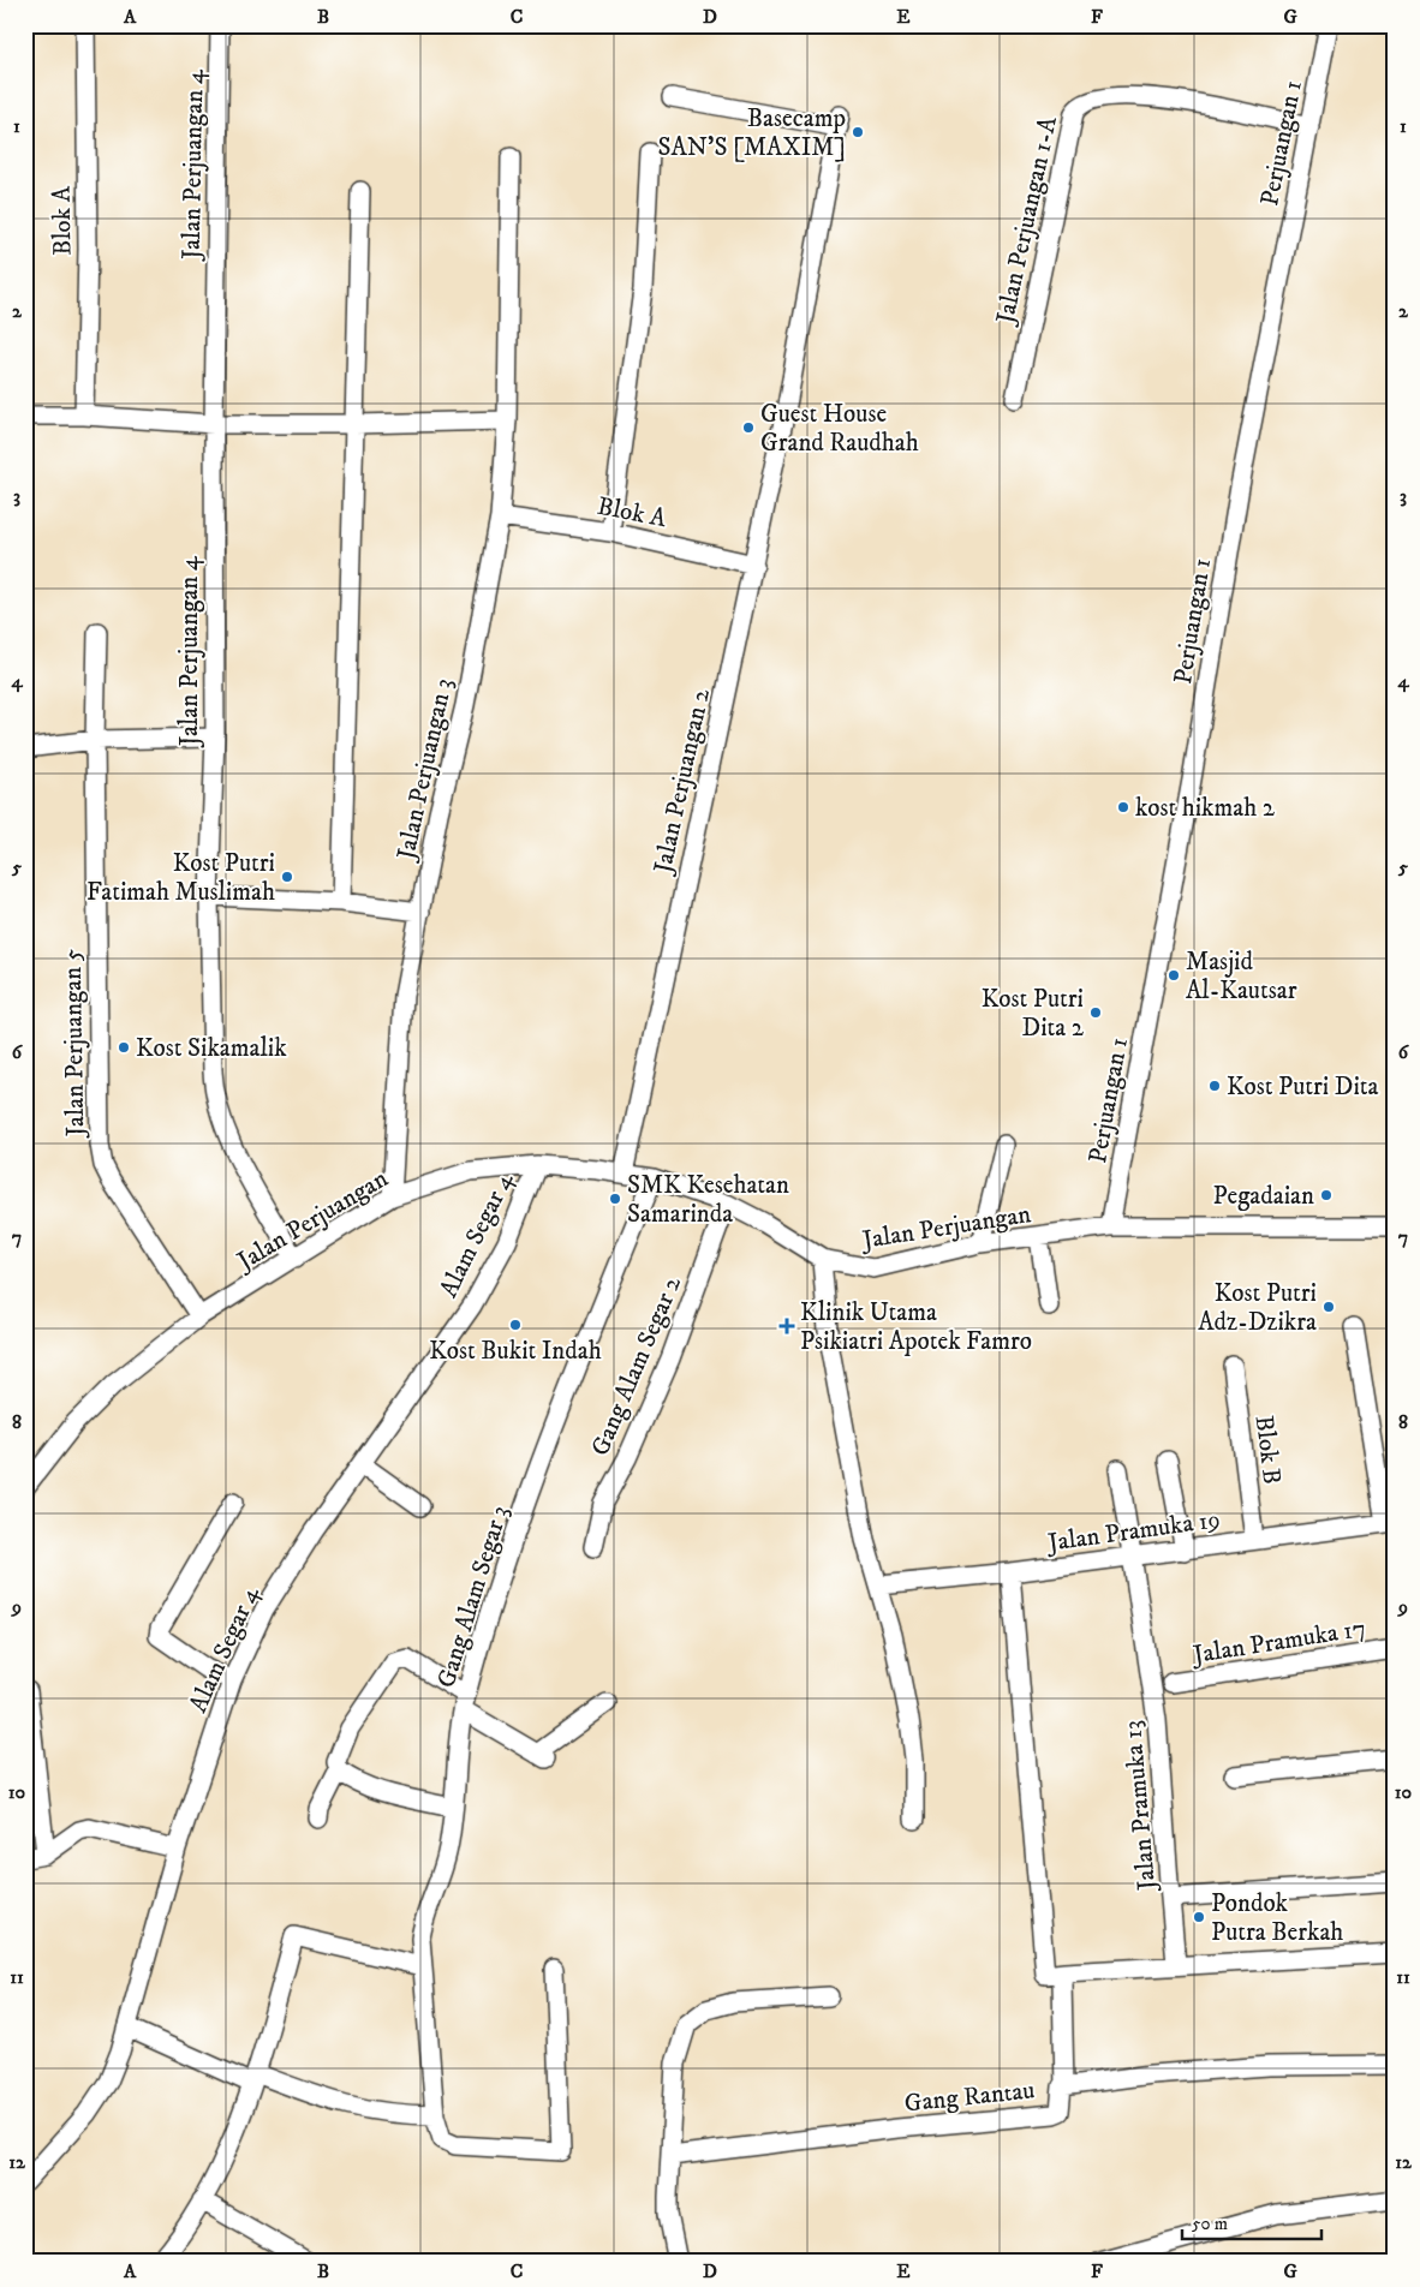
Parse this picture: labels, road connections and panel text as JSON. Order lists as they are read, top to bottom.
{
  "streets": {
    "street": [
      "Perjuangan 1",
      "Jalan Perjuangan 4",
      "Jalan Perjuangan 1-A",
      "Blok A",
      "Jalan Perjuangan 3",
      "Jalan Perjuangan 2",
      "Jalan Perjuangan 5",
      "Jalan Perjuangan",
      "Alam Segar 4",
      "Gang Alam Segar 2",
      "Blok B",
      "Jalan Pramuka 19",
      "Gang Alam Segar 3",
      "Jalan Pramuka 17",
      "Jalan Pramuka 13",
      "Gang Rantau"
    ]
  },
  "crossings": [
    ["Perjuangan 1", "Jalan Perjuangan 1-A"],
    ["Perjuangan 1", "Jalan Perjuangan"],
    ["Jalan Perjuangan 4", "Jalan Perjuangan"],
    ["Blok A", "Jalan Perjuangan 3"],
    ["Blok A", "Jalan Perjuangan 2"],
    ["Jalan Perjuangan 3", "Jalan Perjuangan"],
    ["Jalan Perjuangan 2", "Jalan Perjuangan"],
    ["Jalan Perjuangan 5", "Jalan Perjuangan"],
    ["Jalan Perjuangan", "Alam Segar 4"],
    ["Jalan Perjuangan", "Gang Alam Segar 2"],
    ["Jalan Perjuangan", "Gang Alam Segar 3"],
    ["Blok B", "Jalan Pramuka 19"],
    ["Jalan Pramuka 19", "Jalan Pramuka 13"]
  ],
  "places": {
    "other": [
      "Basecamp SAN'S [MAXIM]",
      "Guest House Grand Raudhah",
      "kost hikmah 2",
      "Kost Putri Fatimah Muslimah",
      "Masjid Al-Kautsar",
      "Kost Putri Dita 2",
      "Kost Sikamalik",
      "Kost Putri Dita",
      "Pegadaian",
      "SMK Kesehatan Samarinda",
      "Kost Putri Adz-Dzikra",
      "Kost Bukit Indah",
      "Pondok Putra Berkah"
    ],
    "health": ["Klinik Utama Psikiatri Apotek Famro"]
  },
  "scale_bar": "50 m",
  "grid": {
    "columns": [
      "A",
      "B",
      "C",
      "D",
      "E",
      "F",
      "G"
    ],
    "rows": [
      "1",
      "2",
      "3",
      "4",
      "5",
      "6",
      "7",
      "8",
      "9",
      "10",
      "11",
      "12"
    ]
  }
}
